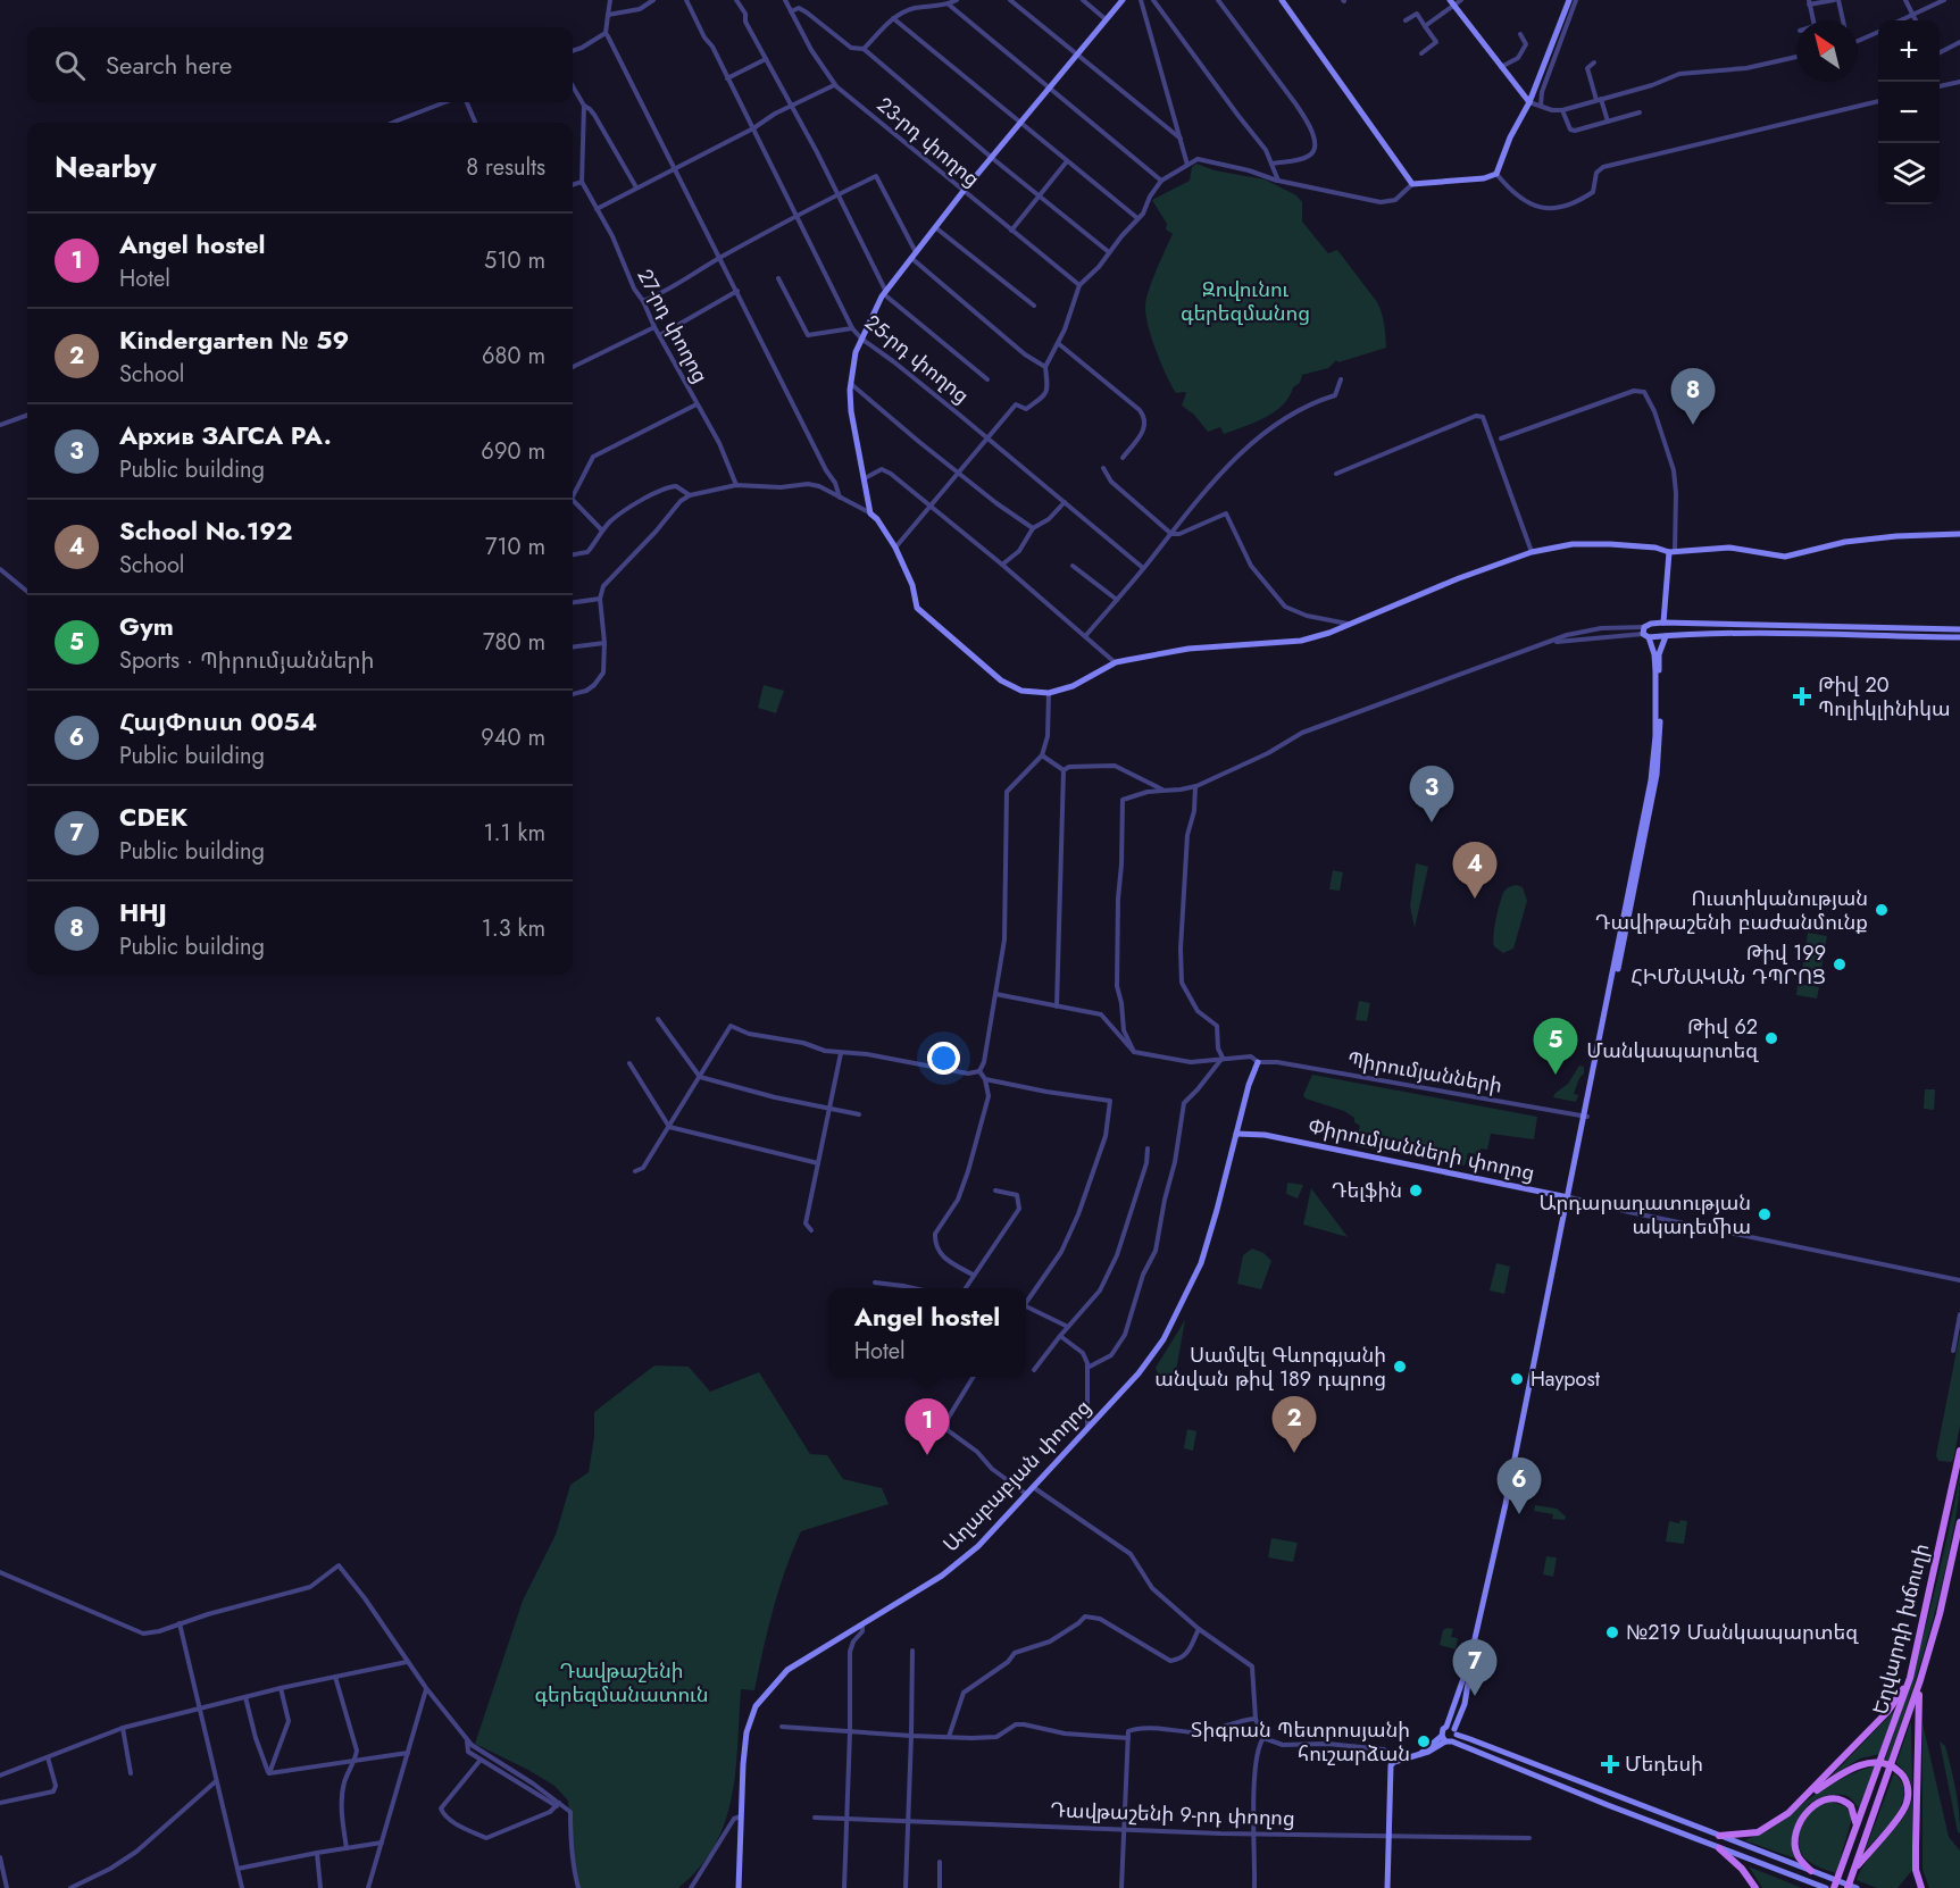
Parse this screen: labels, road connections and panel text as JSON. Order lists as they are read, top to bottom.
{
  "streets": {
    "main road": ["Եղվարդի խճուղի"],
    "street": [
      "23-րդ փողոց",
      "27-րդ փողոց",
      "25-րդ փողոց",
      "Պիրումյանների",
      "Փիրումյանների փողոց",
      "Աղաբաբյան փողոց",
      "Դավթաշենի 9-րդ փողոց"
    ]
  },
  "crossings": [
    ["Պիրումյանների", "Աղաբաբյան փողոց"],
    ["Փիրումյանների փողոց", "Աղաբաբյան փողոց"]
  ],
  "parks": ["Զովունու գերեզմանոց", "Դավթաշենի գերեզմանատուն"],
  "places": {
    "health": ["Թիվ 20 Պոլիկլինիկա", "Մեդեսի"],
    "other": [
      "Ուստիկանության Դավիթաշենի բաժանմունք",
      "Թիվ 199 ՀԻՄՆԱԿԱՆ ԴՊՐՈՑ",
      "Թիվ 62 Մանկապարտեզ",
      "Դելֆին",
      "Արդարադատության ակադեմիա",
      "Սամվել Գևորգյանի անվան թիվ 189 դպրոց",
      "Haypost",
      "№219 Մանկապարտեզ",
      "Տիգրան Պետրոսյանի հուշարձան"
    ]
  },
  "north": "top left",
  "page": {
    "map_buttons": ["+", "−"],
    "search": "Search here",
    "heading": ["Nearby", "8 results"],
    "list": [
      {
        "mark": "1",
        "name": "Angel hostel",
        "note": "Hotel",
        "value": "510 m"
      },
      {
        "mark": "2",
        "name": "Kindergarten № 59",
        "note": "School",
        "value": "680 m"
      },
      {
        "mark": "3",
        "name": "Архив ЗАГСА РА.",
        "note": "Public building",
        "value": "690 m"
      },
      {
        "mark": "4",
        "name": "School No.192",
        "note": "School",
        "value": "710 m"
      },
      {
        "mark": "5",
        "name": "Gym",
        "note": "Sports · Պիրումյանների",
        "value": "780 m"
      },
      {
        "mark": "6",
        "name": "ՀայՓոստ 0054",
        "note": "Public building",
        "value": "940 m"
      },
      {
        "mark": "7",
        "name": "CDEK",
        "note": "Public building",
        "value": "1.1 km"
      },
      {
        "mark": "8",
        "name": "HHJ",
        "note": "Public building",
        "value": "1.3 km"
      }
    ],
    "pins": [
      "8",
      "3",
      "4",
      "5",
      "2",
      "1",
      "6",
      "7"
    ],
    "popup": ["Angel hostel", "Hotel"]
  }
}
